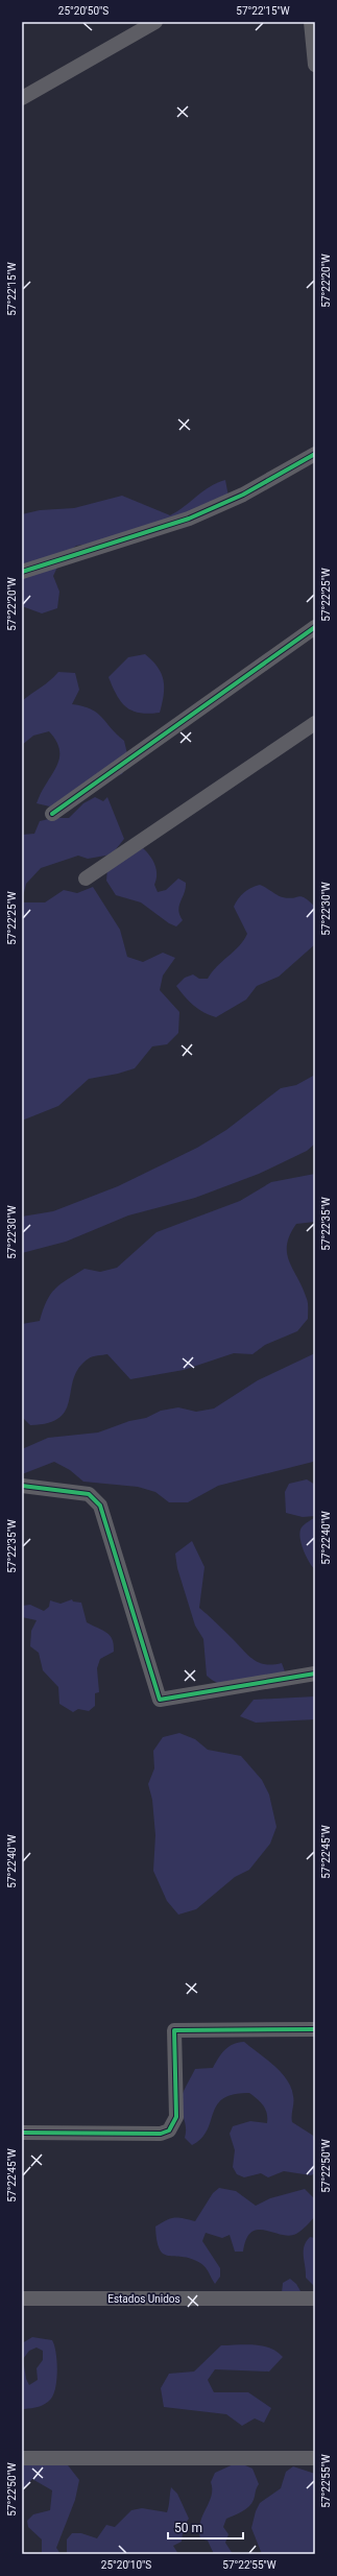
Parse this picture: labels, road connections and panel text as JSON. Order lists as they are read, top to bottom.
{
  "streets": {
    "street": ["Estados Unidos"]
  },
  "scale_bar": "50 m",
  "coordinates": [
    "25°20'50\"S",
    "57°22'15\"W",
    "57°22'20\"W",
    "57°22'25\"W",
    "57°22'30\"W",
    "57°22'35\"W",
    "57°22'40\"W",
    "57°22'45\"W",
    "57°22'50\"W",
    "57°22'55\"W",
    "25°20'10\"S"
  ]
}
